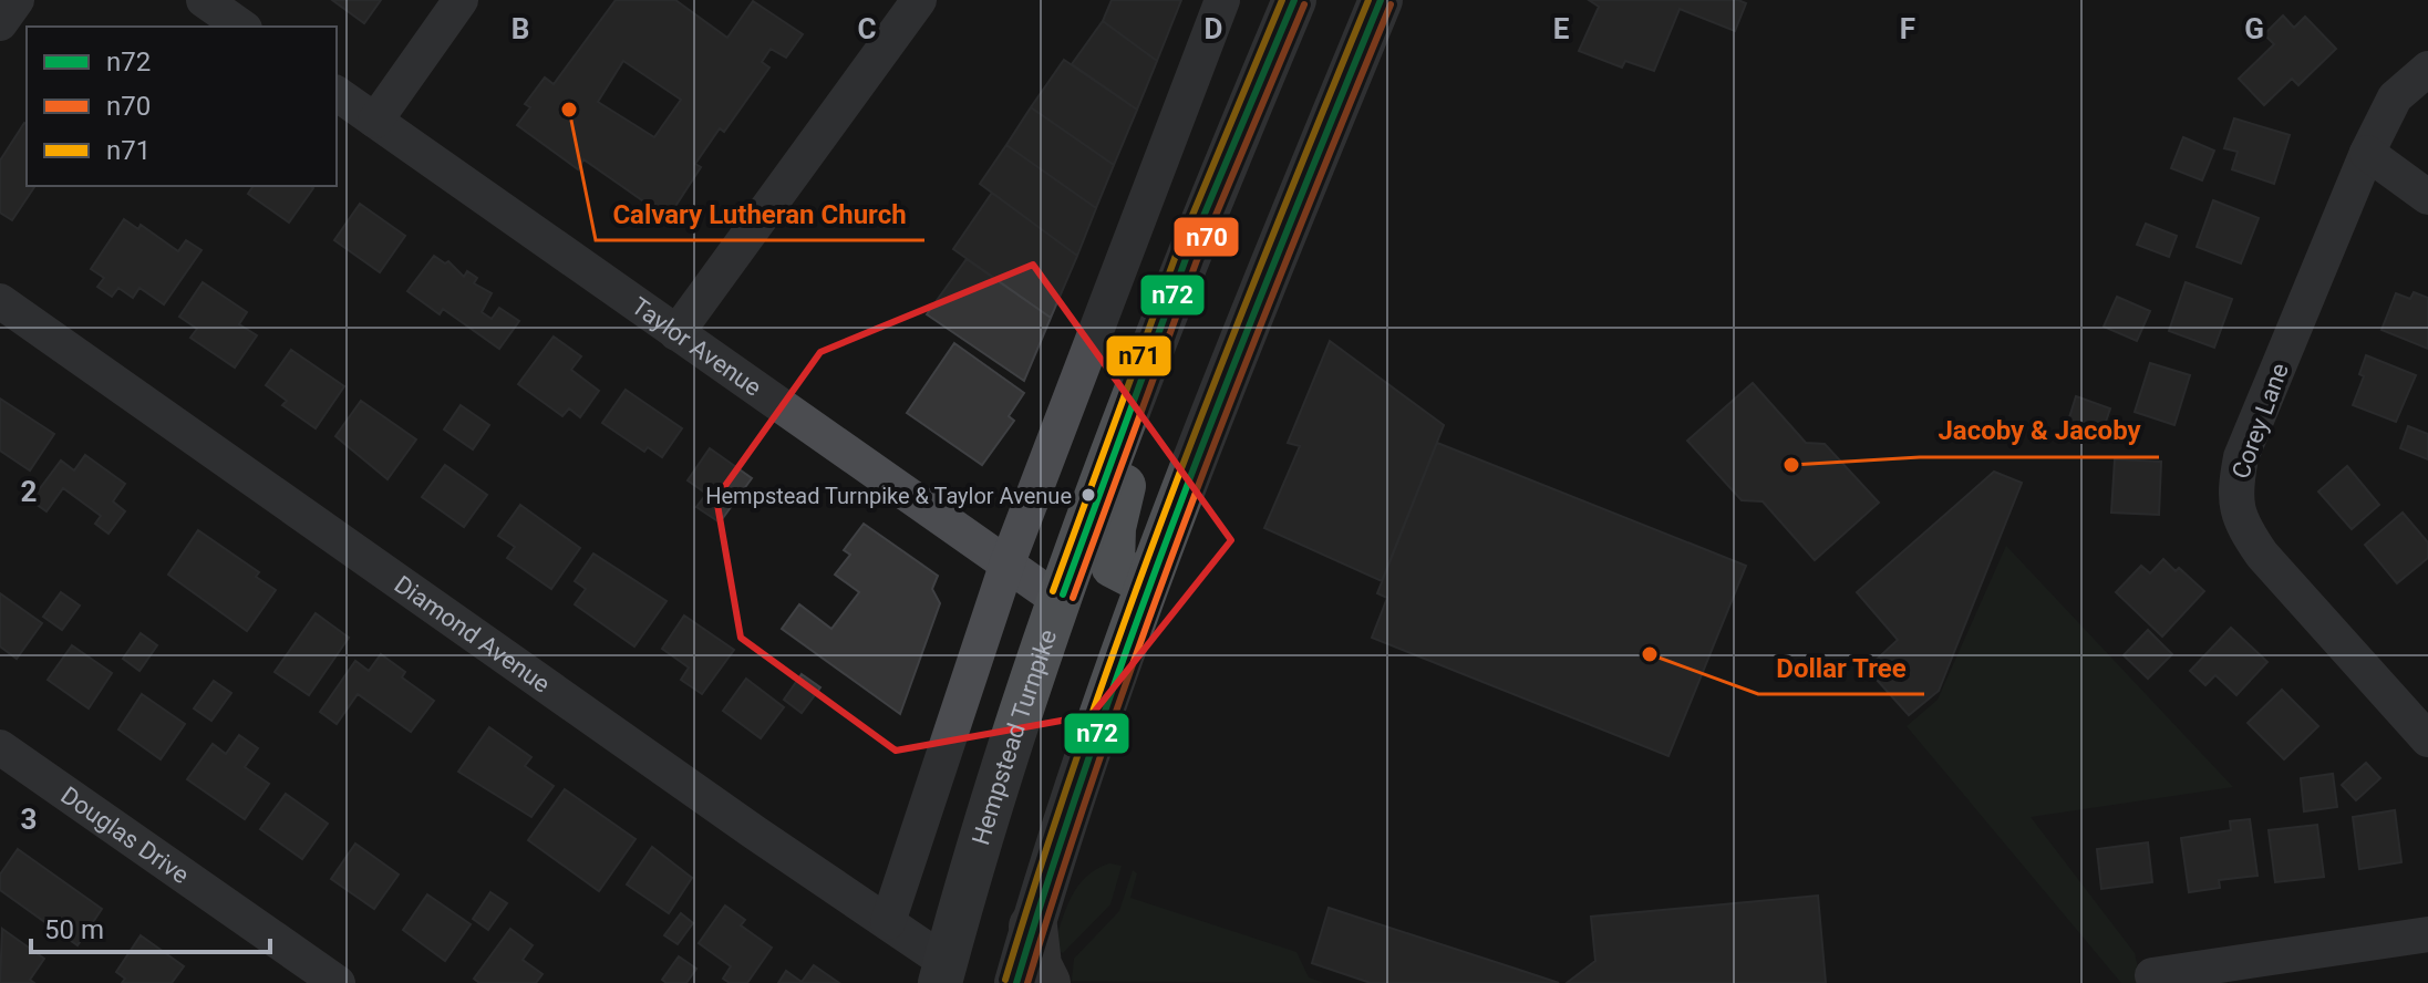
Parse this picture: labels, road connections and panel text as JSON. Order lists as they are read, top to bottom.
{
  "streets": {
    "main road": ["Hempstead Turnpike"],
    "street": [
      "Taylor Avenue",
      "Corey Lane",
      "Diamond Avenue",
      "Douglas Drive"
    ]
  },
  "crossings": [
    ["Taylor Avenue", "Hempstead Turnpike"],
    ["Diamond Avenue", "Hempstead Turnpike"]
  ],
  "places": [
    "Calvary Lutheran Church",
    "Jacoby & Jacoby",
    "Hempstead Turnpike & Taylor Avenue",
    "Dollar Tree"
  ],
  "lines": ["transit line n72", "transit line n71", "transit line n70"],
  "legend": ["n72", "n70", "n71"],
  "scale_bar": "50 m",
  "grid": {
    "columns": [
      "B",
      "C",
      "D",
      "E",
      "F",
      "G"
    ],
    "rows": ["2", "3"]
  }
}
